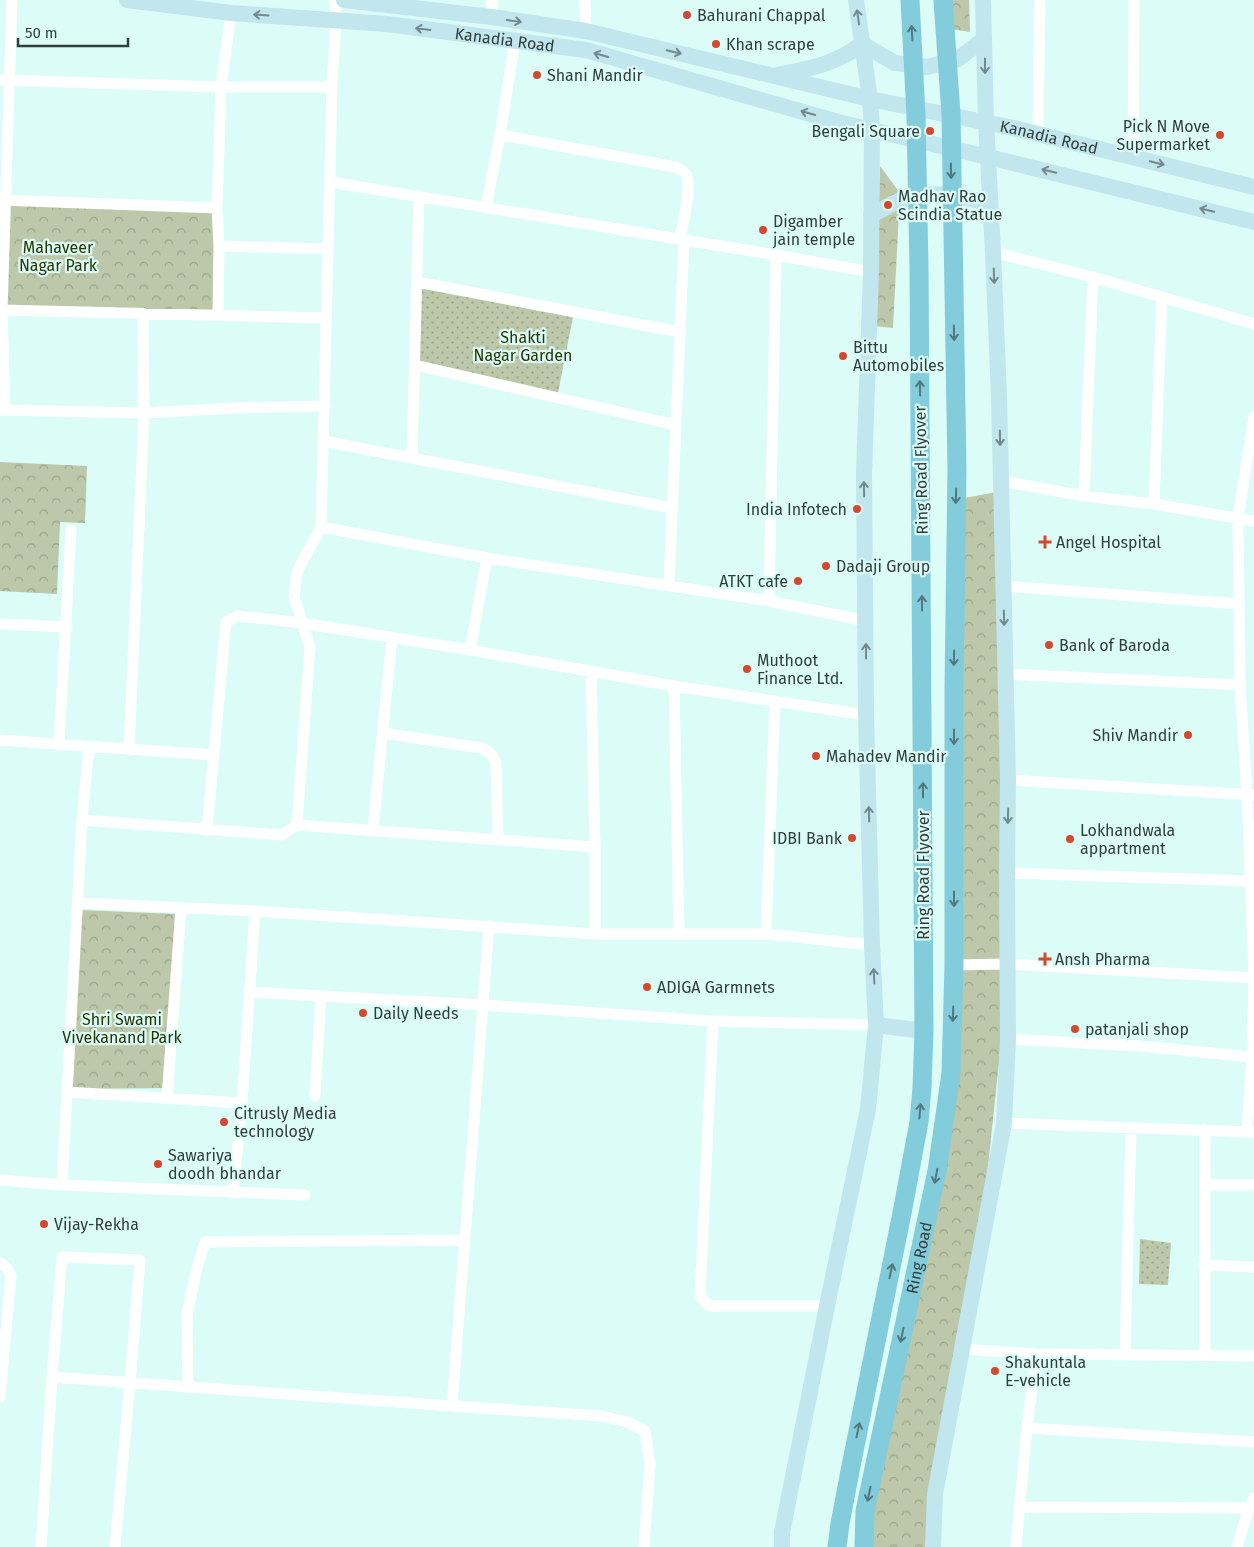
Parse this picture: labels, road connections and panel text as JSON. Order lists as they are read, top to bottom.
{
  "streets": {
    "main road": ["Ring Road Flyover", "Ring Road"],
    "street": ["Kanadia Road"]
  },
  "crossings": [
    ["Ring Road Flyover", "Ring Road"]
  ],
  "parks": ["Mahaveer Nagar Park", "Shakti Nagar Garden", "Shri Swami Vivekanand Park"],
  "places": {
    "other": [
      "Bahurani Chappal",
      "Khan scrape",
      "Shani Mandir",
      "Bengali Square",
      "Pick N Move Supermarket",
      "Madhav Rao Scindia Statue",
      "Digamber jain temple",
      "Bittu Automobiles",
      "India Infotech",
      "Dadaji Group",
      "ATKT cafe",
      "Bank of Baroda",
      "Muthoot Finance Ltd.",
      "Shiv Mandir",
      "Mahadev Mandir",
      "IDBI Bank",
      "Lokhandwala appartment",
      "ADIGA Garmnets",
      "Daily Needs",
      "patanjali shop",
      "Citrusly Media technology",
      "Sawariya doodh bhandar",
      "Vijay-Rekha",
      "Shakuntala E-vehicle"
    ],
    "health": ["Angel Hospital", "Ansh Pharma"]
  },
  "scale_bar": "50 m"
}
